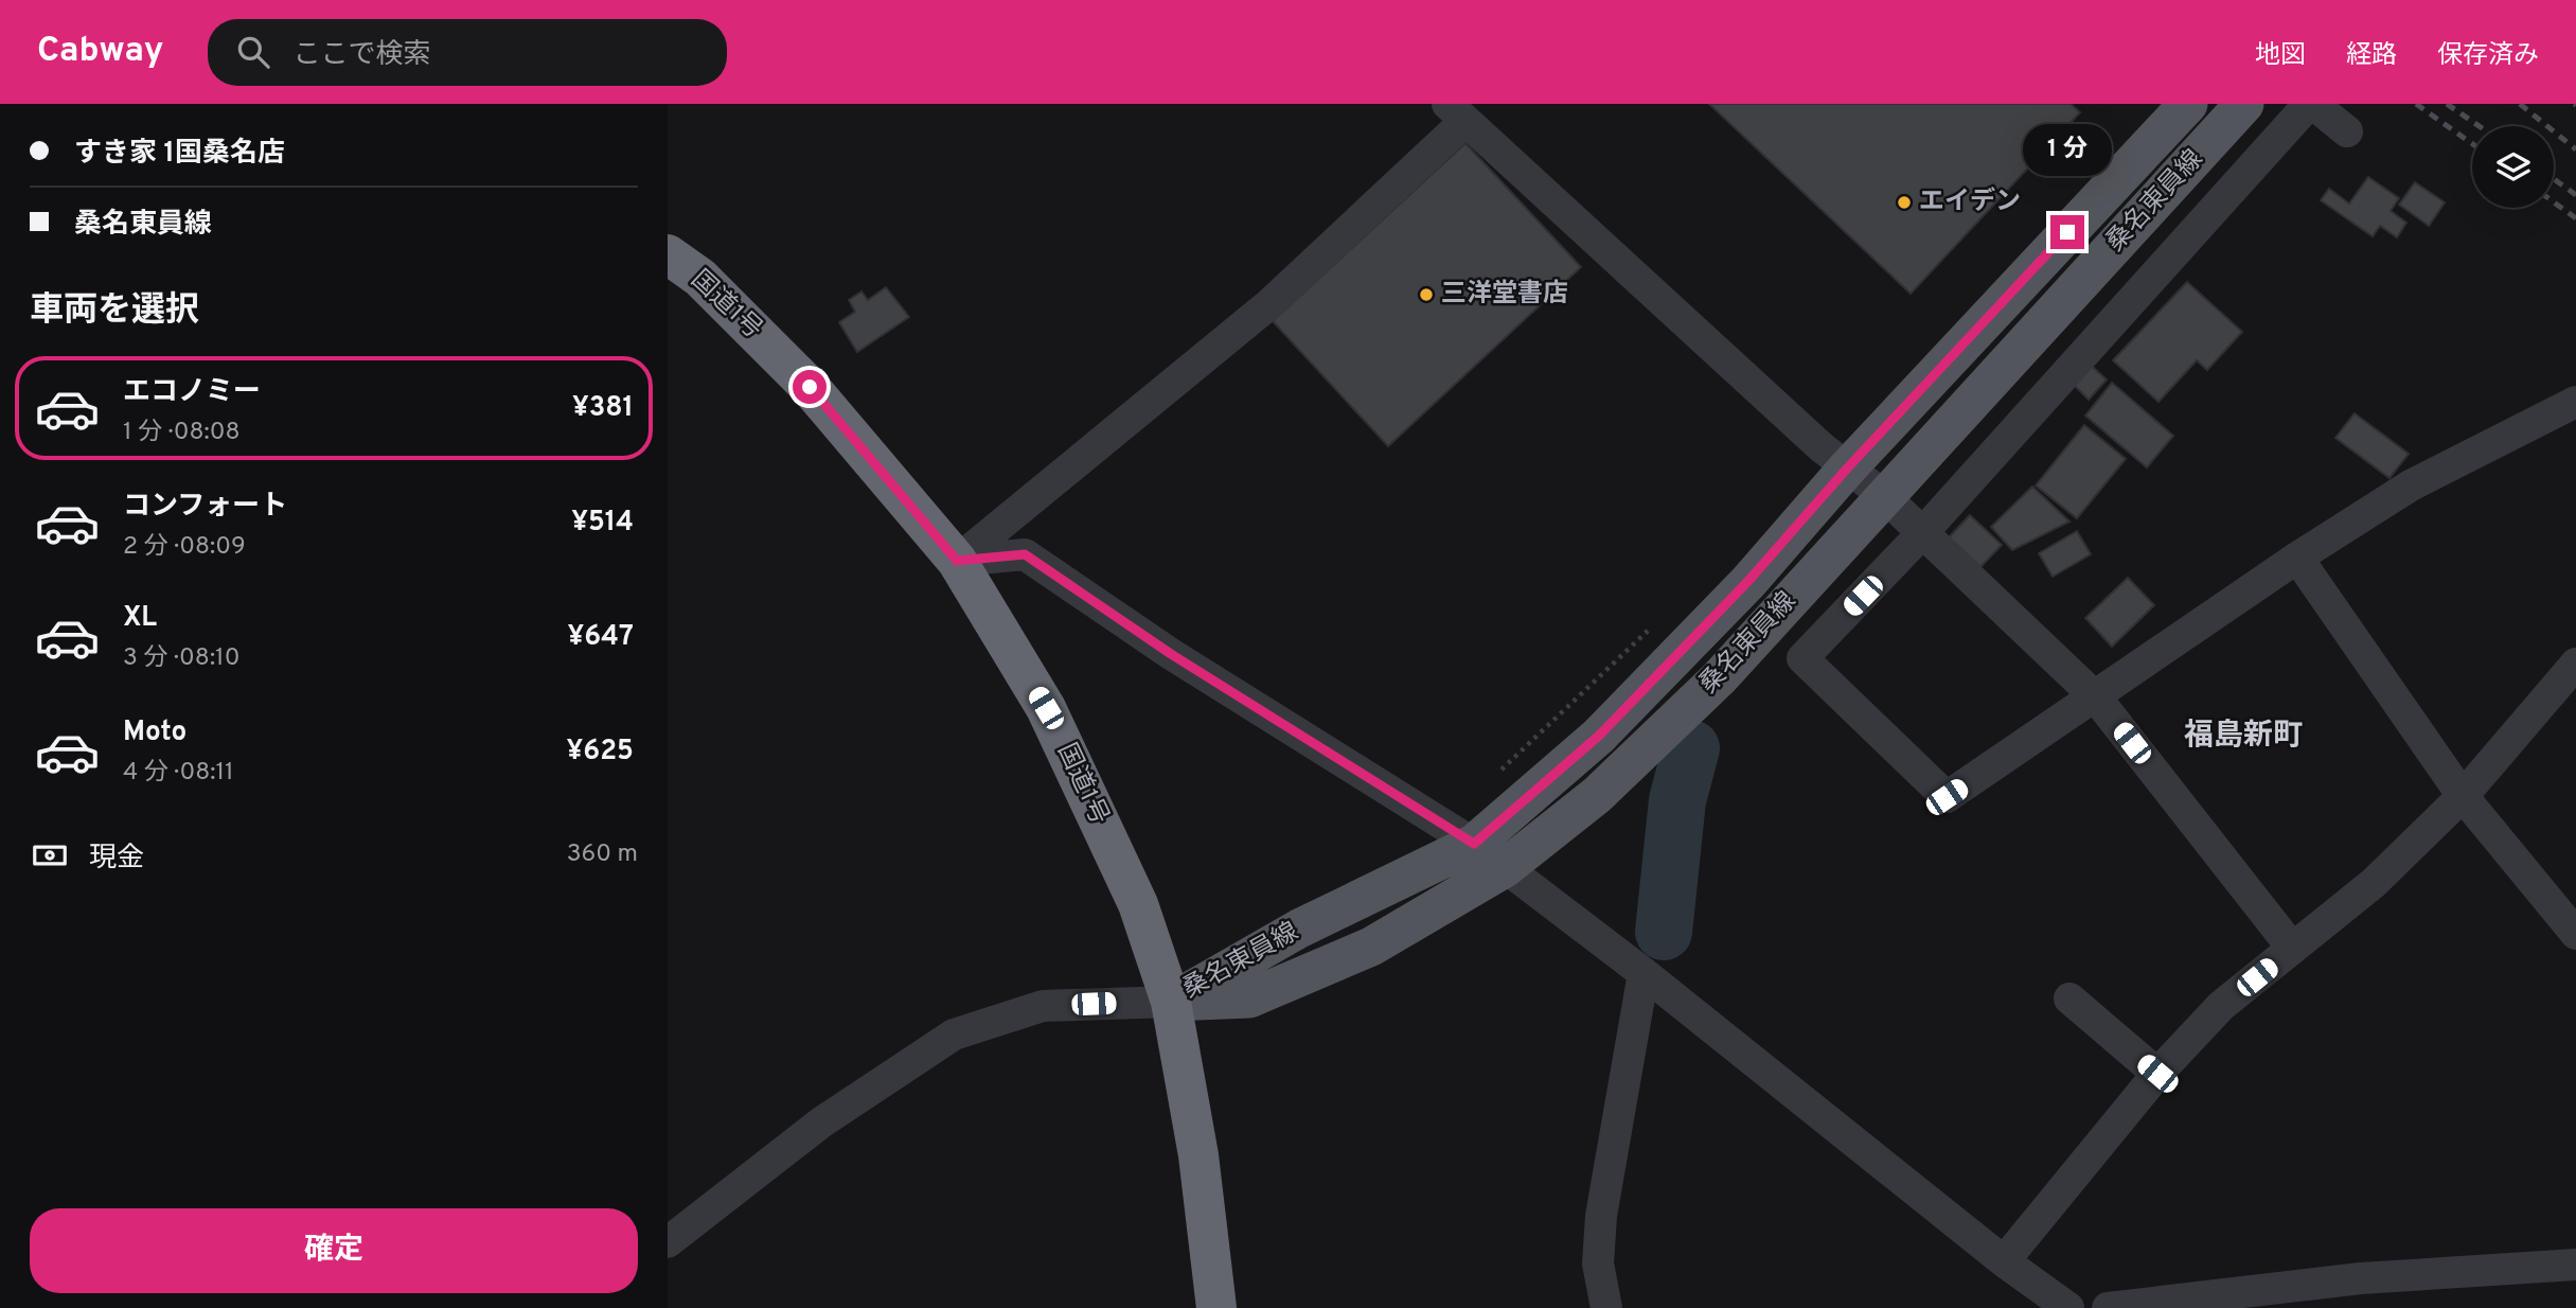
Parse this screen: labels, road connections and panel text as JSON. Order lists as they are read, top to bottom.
{
  "streets": {
    "highway": ["国道1号"],
    "main road": ["桑名東員線"]
  },
  "crossings": [
    ["桑名東員線", "国道1号"]
  ],
  "districts": ["福島新町"],
  "places": ["エイデン", "三洋堂書店"],
  "page": {
    "header": "Cabway",
    "search": "ここで検索",
    "nav": ["地図", "経路", "保存済み"],
    "banner": ["すき家 1国桑名店", "桑名東員線"],
    "bubble": "1 分",
    "heading": "車両を選択",
    "list": [
      {
        "name": "エコノミー",
        "note": "1 分 · 08:08",
        "value": "¥381"
      },
      {
        "name": "コンフォート",
        "note": "2 分 · 08:09",
        "value": "¥514"
      },
      {
        "name": "XL",
        "note": "3 分 · 08:10",
        "value": "¥647"
      },
      {
        "name": "Moto",
        "note": "4 分 · 08:11",
        "value": "¥625"
      }
    ],
    "pay": ["現金", "360 m"],
    "buttons": "確定"
  }
}
